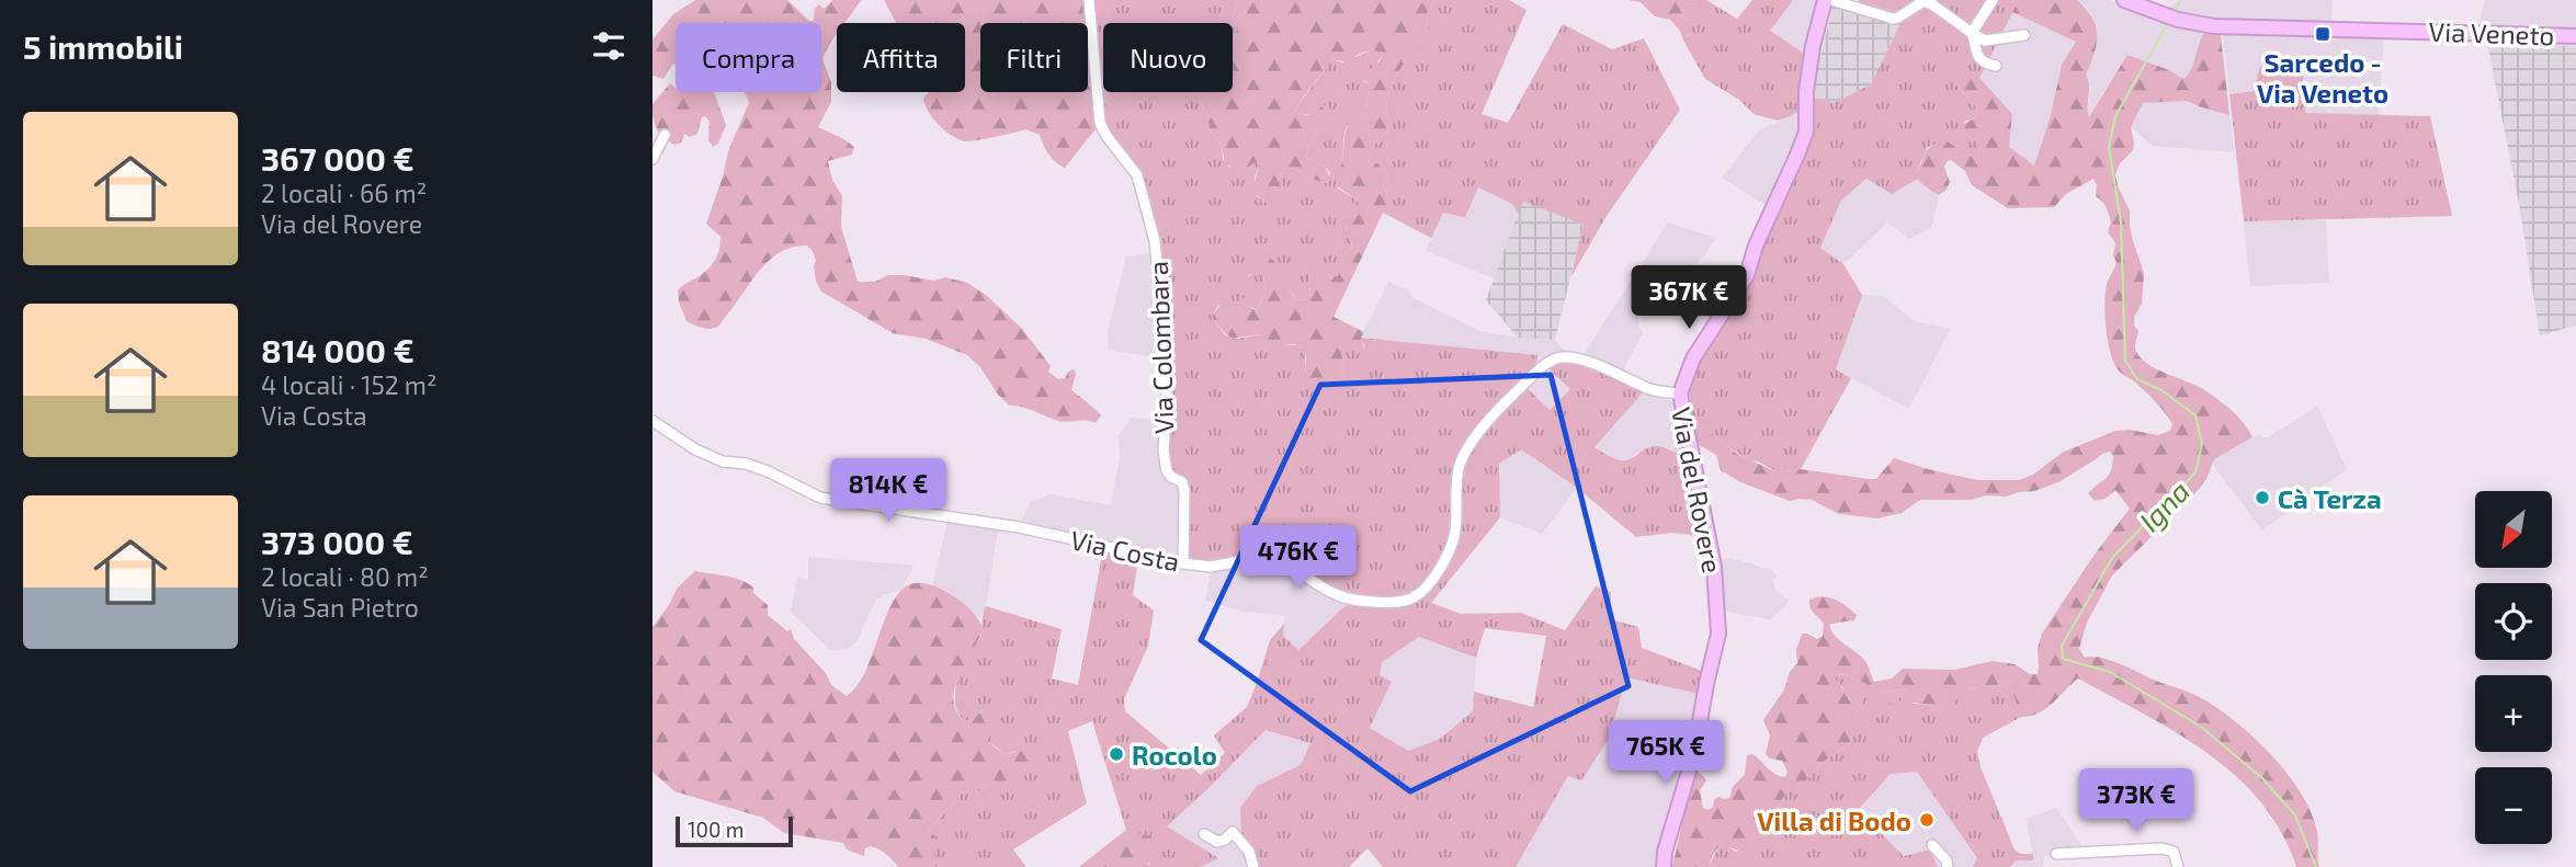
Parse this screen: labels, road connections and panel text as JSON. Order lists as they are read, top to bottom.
{
  "streets": {
    "street": [
      "Via Veneto",
      "Via Colombara",
      "Via del Rovere",
      "Via Costa"
    ]
  },
  "crossings": [
    ["Via Colombara", "Via Costa"],
    ["Via del Rovere", "Via Costa"]
  ],
  "water": ["Igna"],
  "places": {
    "transit": ["Sarcedo - Via Veneto"],
    "other": ["Cà Terza", "Rocolo", "Villa di Bodo"]
  },
  "scale_bar": "100 m",
  "north": "bottom left",
  "page": {
    "heading": "5 immobili",
    "chip": [
      "Compra",
      "Affitta",
      "Filtri",
      "Nuovo"
    ],
    "list": [
      {
        "name": "367 000 €",
        "note": "2 locali · 66 m² · Via del Rovere"
      },
      {
        "name": "814 000 €",
        "note": "4 locali · 152 m² · Via Costa"
      },
      {
        "name": "373 000 €",
        "note": "2 locali · 80 m² · Via San Pietro"
      }
    ],
    "price": [
      "367K €",
      "814K €",
      "476K €",
      "765K €",
      "373K €"
    ],
    "map_buttons": ["+", "−"],
    "scale": "100 m"
  }
}
